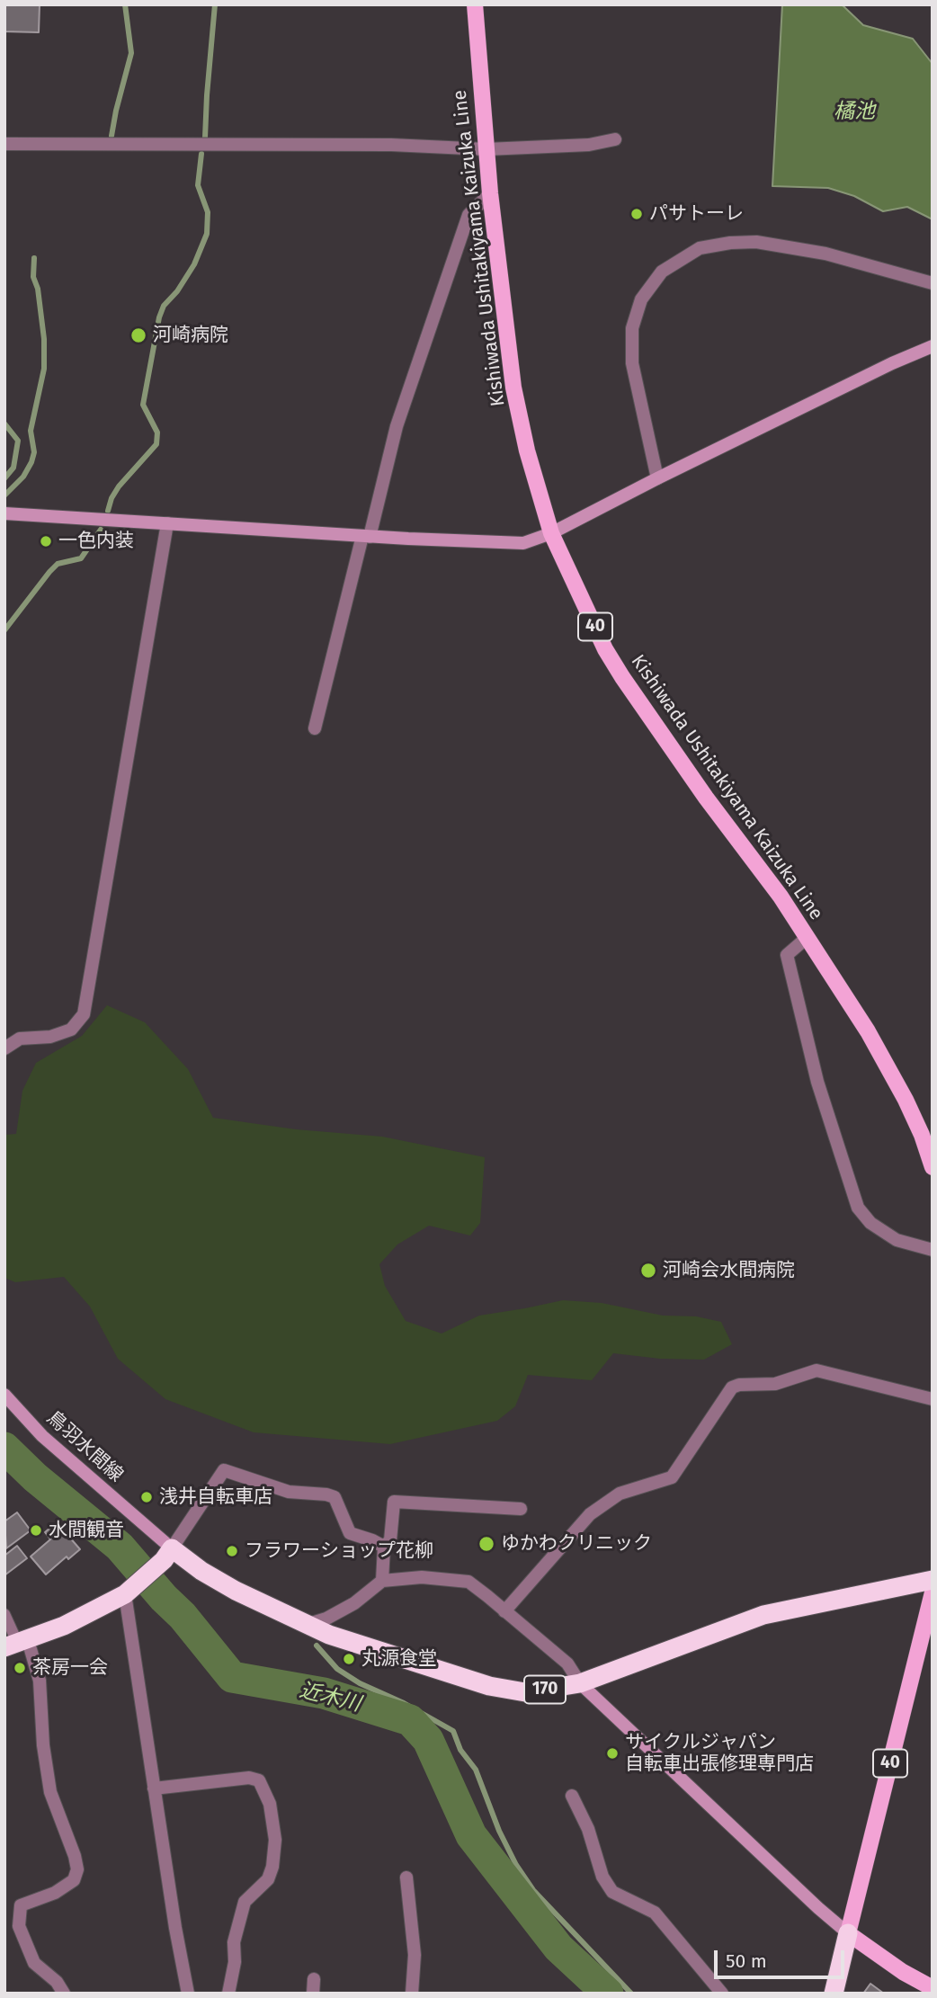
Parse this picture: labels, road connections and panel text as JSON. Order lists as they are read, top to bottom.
{
  "streets": {
    "highway": ["170"],
    "main road": ["Kishiwada Ushitakiyama Kaizuka Line", "40"],
    "street": ["鳥羽水間線"]
  },
  "crossings": [
    ["鳥羽水間線", "170"]
  ],
  "water": ["橘池", "近木川"],
  "places": [
    "パサトーレ",
    "河崎病院",
    "一色内装",
    "河崎会水間病院",
    "浅井自転車店",
    "水間観音",
    "ゆかわクリニック",
    "フラワーショップ花柳",
    "丸源食堂",
    "茶房一会",
    "サイクルジャパン 自転車出張修理専門店"
  ],
  "scale_bar": "50 m"
}
